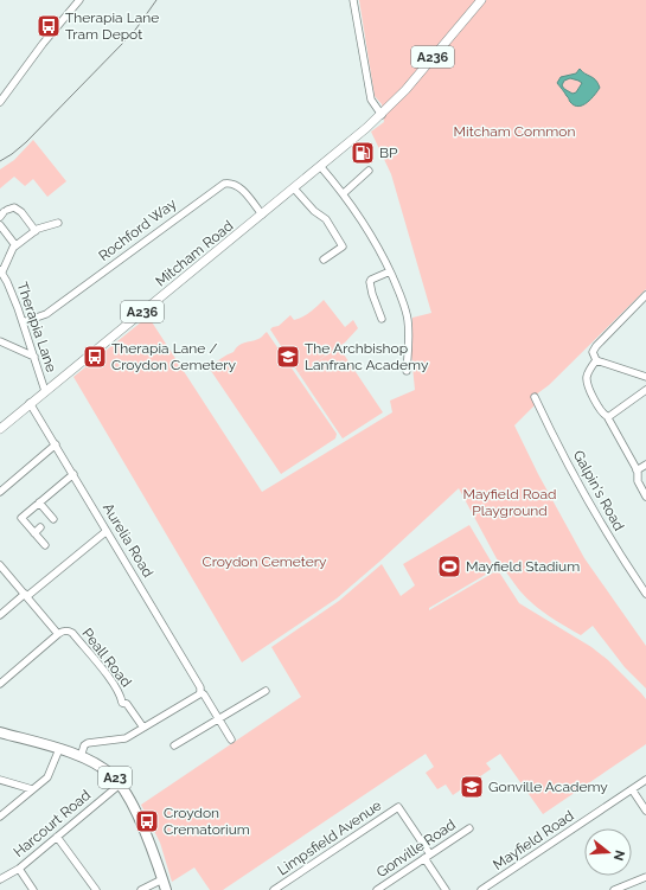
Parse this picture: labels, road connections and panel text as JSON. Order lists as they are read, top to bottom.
{
  "streets": {
    "highway": ["A23"],
    "main road": ["A236", "Mitcham Road"],
    "street": [
      "Rochford Way",
      "Therapia Lane",
      "Galpin's Road",
      "Aurelia Road",
      "Peall Road",
      "Harcourt Road",
      "Limpsfield Avenue",
      "Mayfield Road",
      "Gonville Road"
    ]
  },
  "crossings": [
    ["A236", "Mitcham Road"],
    ["Rochford Way", "Mitcham Road"],
    ["Rochford Way", "Therapia Lane"],
    ["Mitcham Road", "Therapia Lane"],
    ["Mitcham Road", "Aurelia Road"],
    ["A23", "Harcourt Road"],
    ["Limpsfield Avenue", "Gonville Road"]
  ],
  "parks": ["Mitcham Common", "Mayfield Road Playground", "Croydon Cemetery"],
  "places": {
    "bus stop": ["Therapia Lane Tram Depot", "Therapia Lane / Croydon Cemetery", "Croydon Crematorium"],
    "fuel station": ["BP"],
    "school or university": ["The Archbishop Lanfranc Academy", "Gonville Academy"],
    "sports": ["Mayfield Stadium"]
  },
  "north": "right"
}
